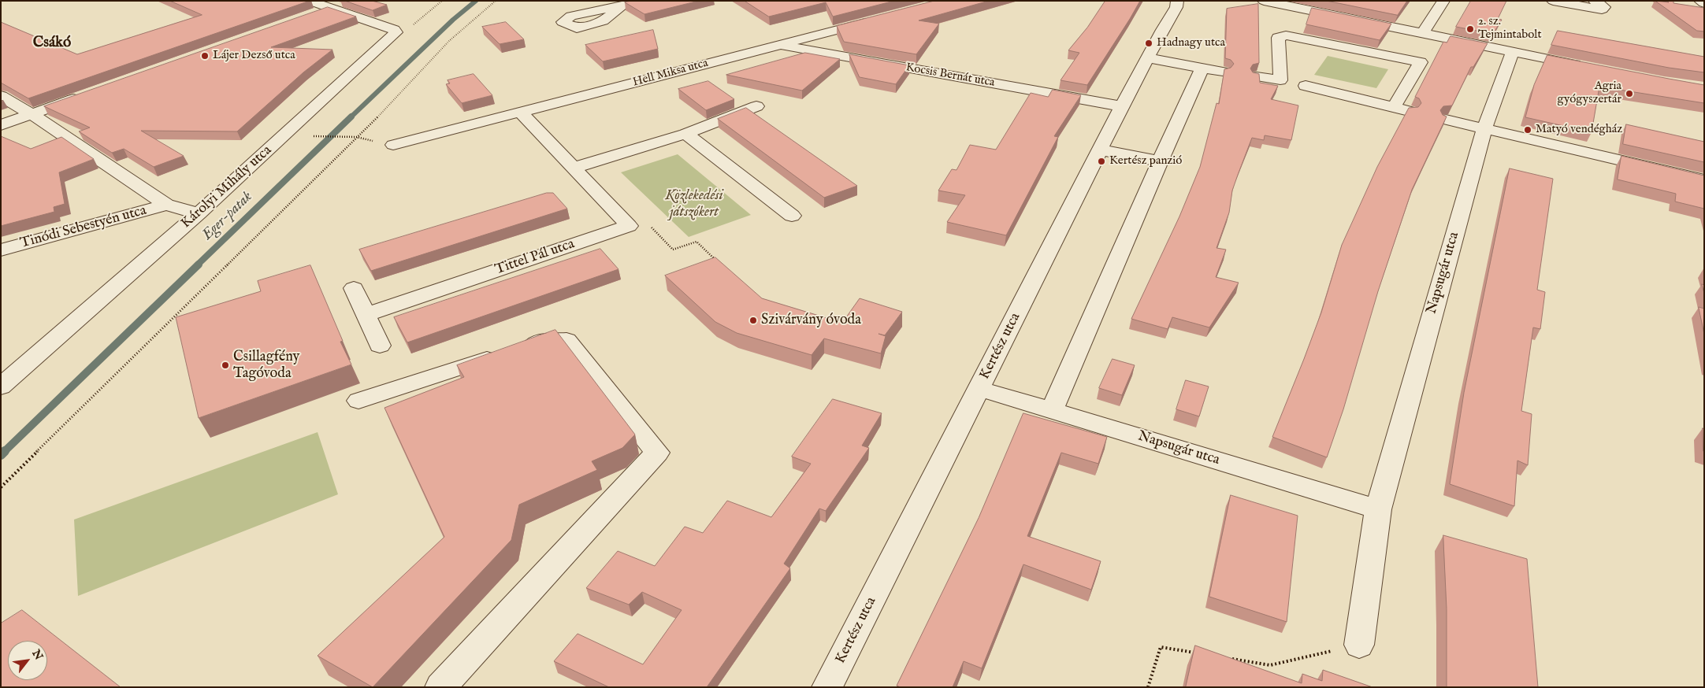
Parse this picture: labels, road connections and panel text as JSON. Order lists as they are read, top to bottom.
{
  "streets": {
    "street": [
      "Hell Miksa utca",
      "Kocsis Bernát utca",
      "Károlyi Mihály utca",
      "Tinódi Sebestyén utca",
      "Tittel Pál utca",
      "Napsugár utca",
      "Kertész utca"
    ]
  },
  "crossings": [
    ["Hell Miksa utca", "Kocsis Bernát utca"],
    ["Kocsis Bernát utca", "Kertész utca"],
    ["Napsugár utca", "Kertész utca"]
  ],
  "districts": ["Csákó"],
  "water": ["Eger-patak"],
  "parks": ["Közlekedési játszókert"],
  "places": [
    "2. sz. Tejmintabolt",
    "Hadnagy utca",
    "Lájer Dezső utca",
    "Agria gyógyszertár",
    "Matyó vendégház",
    "Kertész panzió",
    "Szivárvány óvoda",
    "Csillagfény Tagóvoda"
  ],
  "north": "top right"
}
